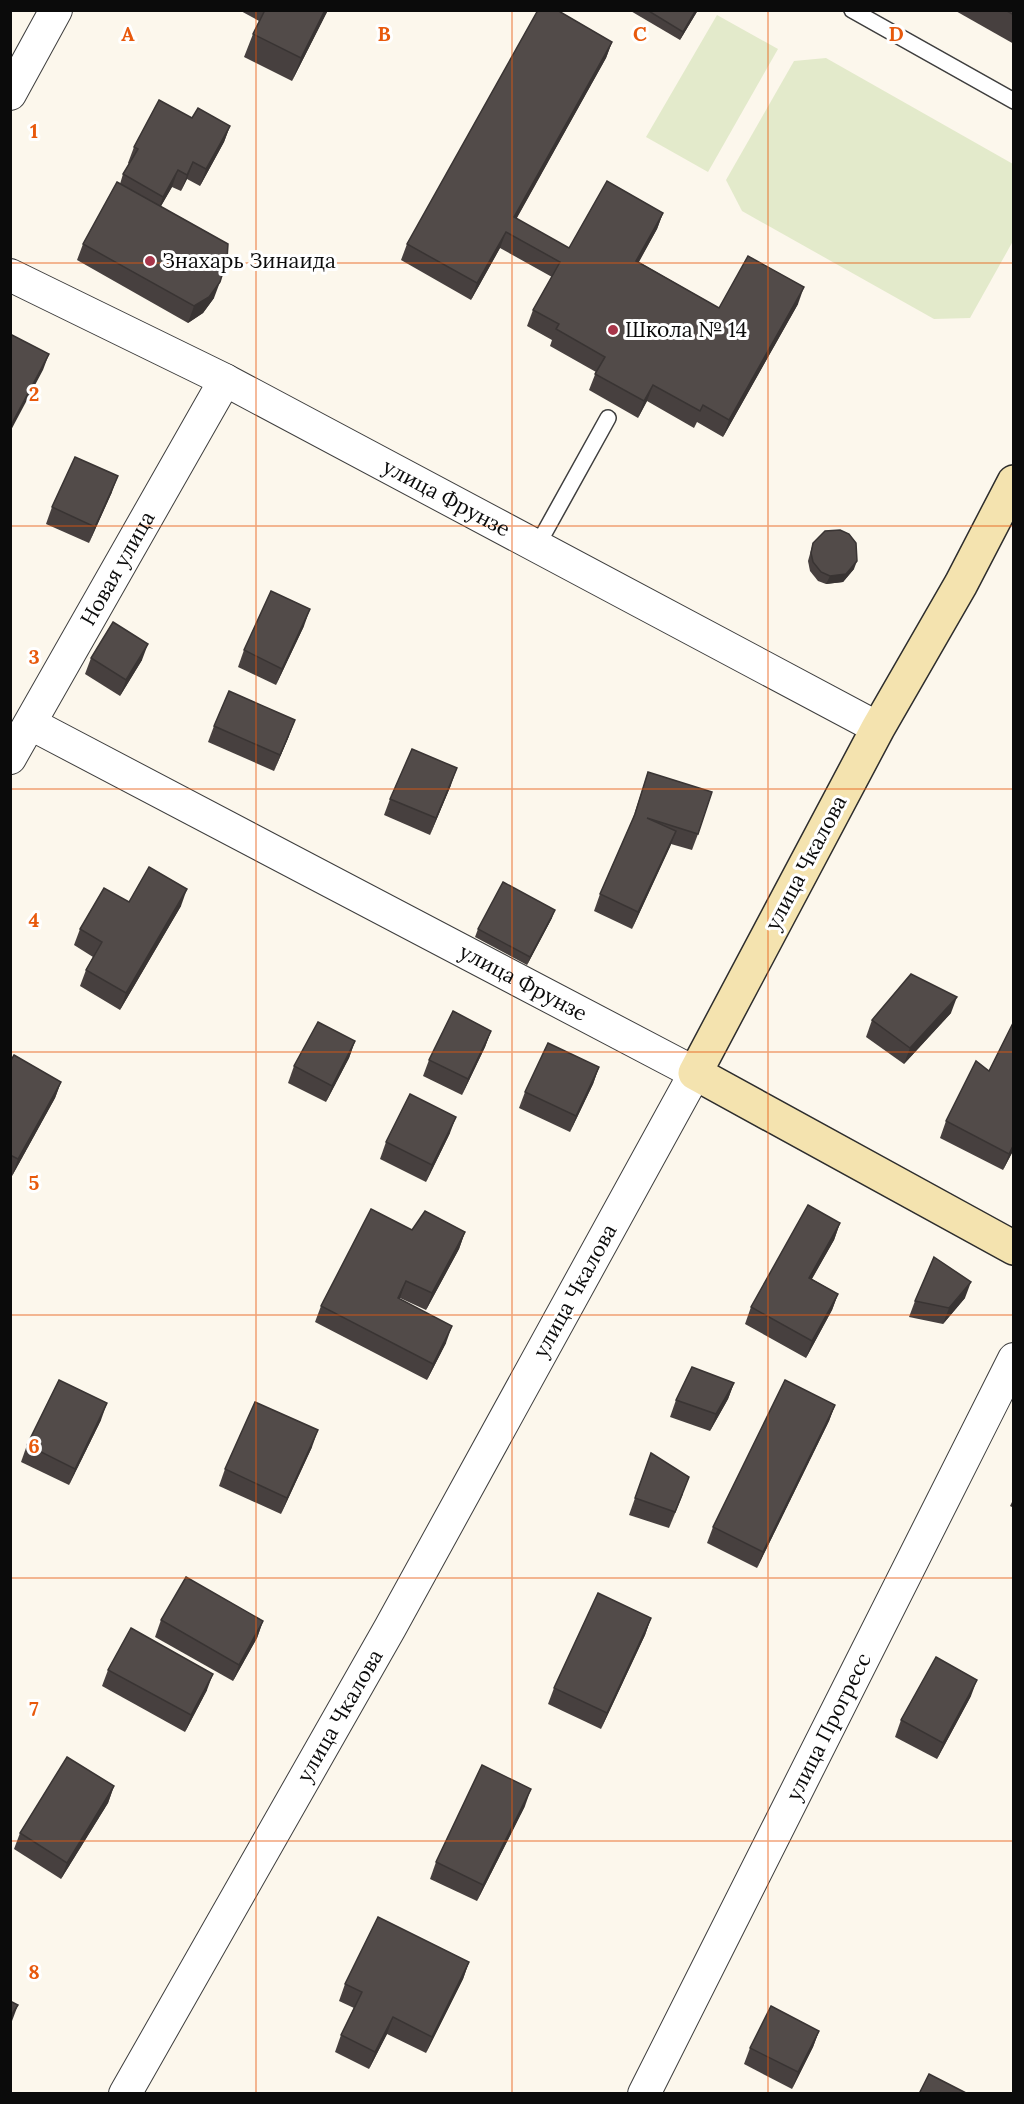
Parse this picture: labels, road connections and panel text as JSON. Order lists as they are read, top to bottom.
{
  "streets": {
    "street": [
      "улица Фрунзе",
      "Новая улица",
      "улица Чкалова",
      "улица Прогресс"
    ]
  },
  "crossings": [
    ["улица Фрунзе", "Новая улица"],
    ["улица Фрунзе", "улица Чкалова"]
  ],
  "places": ["Знахарь Зинаида", "Школа № 14"],
  "grid": {
    "columns": [
      "A",
      "B",
      "C",
      "D"
    ],
    "rows": [
      "1",
      "2",
      "3",
      "4",
      "5",
      "6",
      "7",
      "8"
    ]
  }
}
